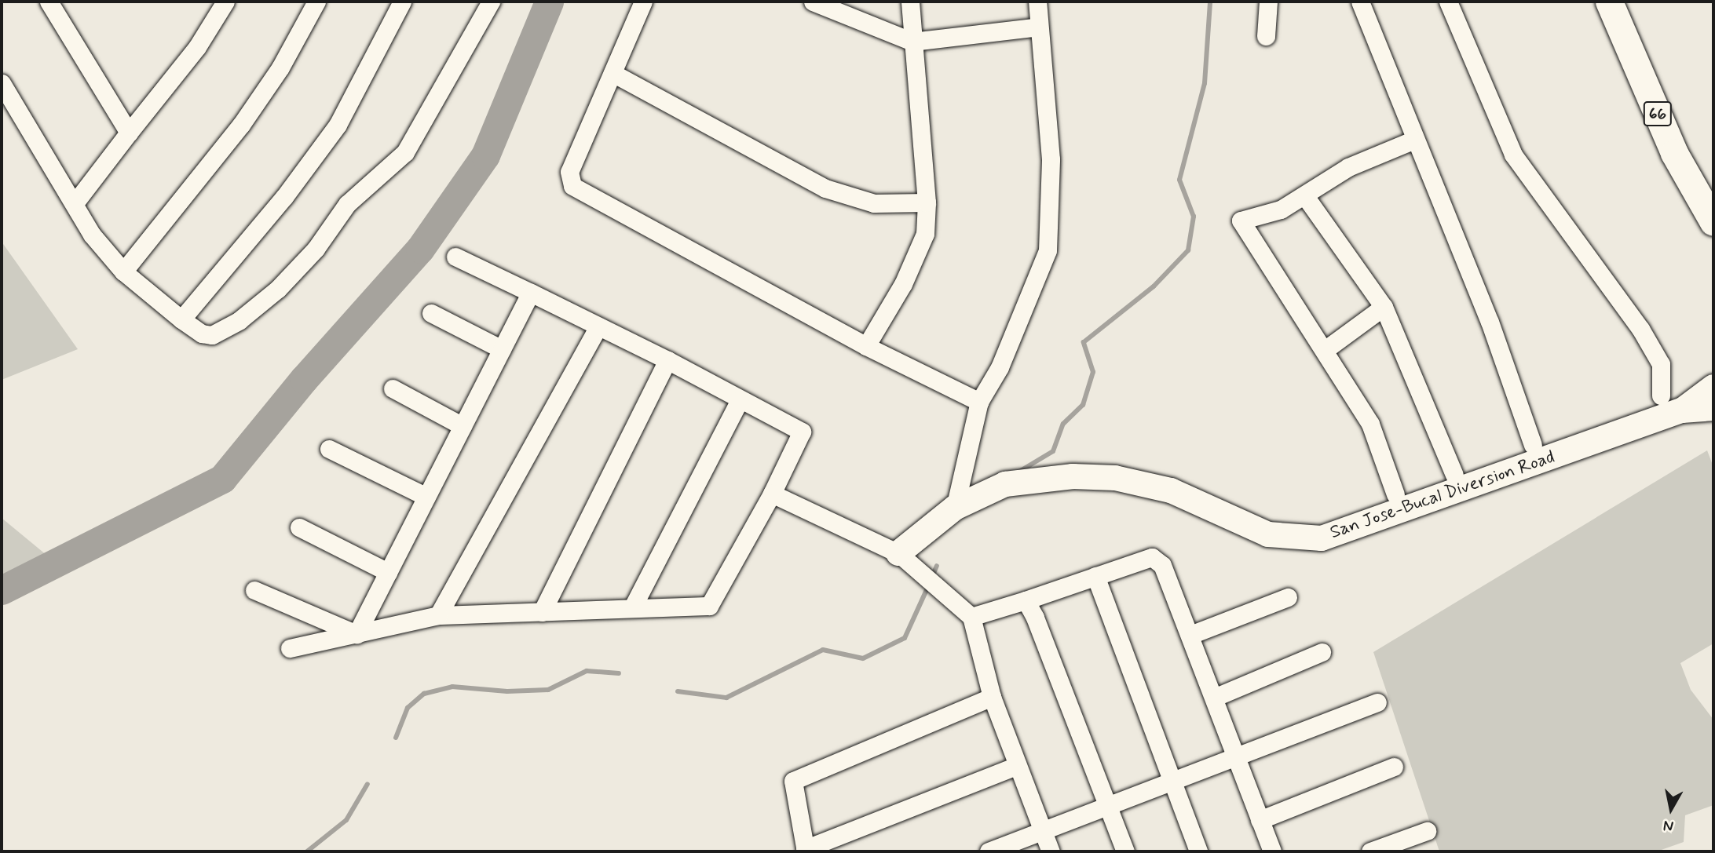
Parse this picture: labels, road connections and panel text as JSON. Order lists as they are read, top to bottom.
{
  "streets": {
    "main road": ["66", "San Jose-Bucal Diversion Road"]
  },
  "north": "bottom"
}
